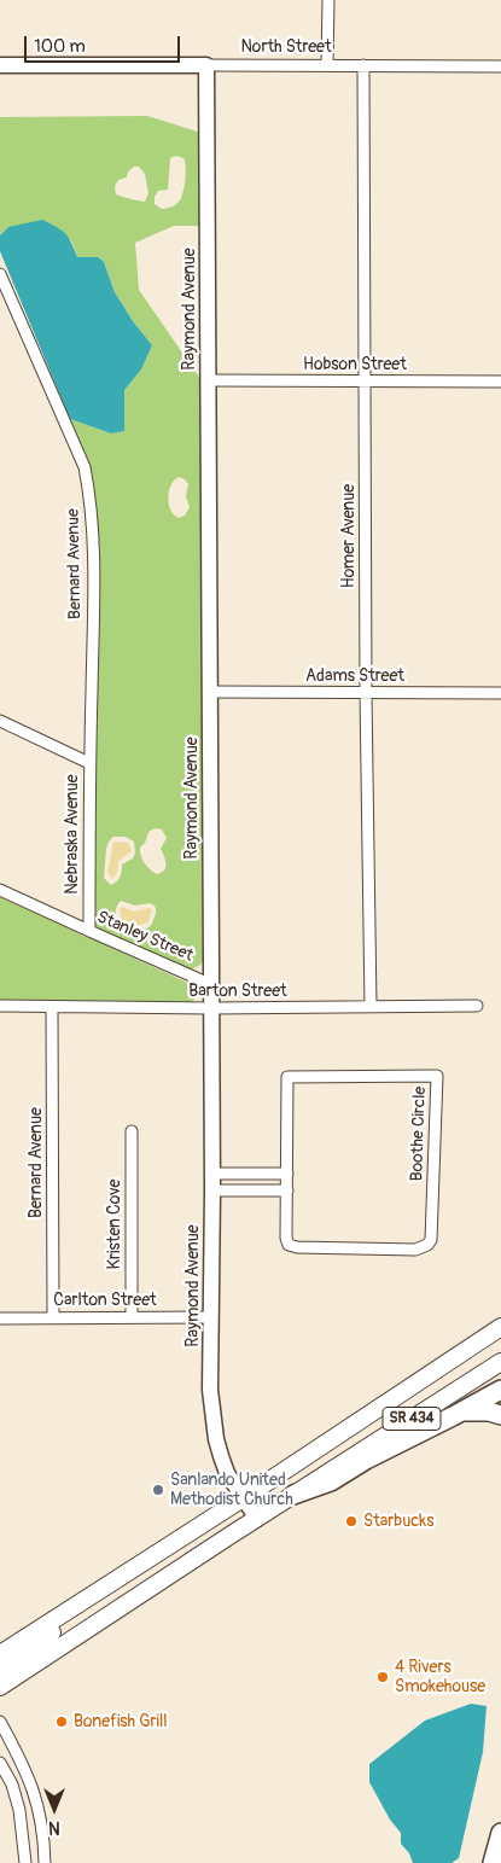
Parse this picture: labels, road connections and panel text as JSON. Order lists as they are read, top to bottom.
{
  "streets": {
    "main road": ["SR 434"],
    "street": [
      "North Street",
      "Raymond Avenue",
      "Hobson Street",
      "Homer Avenue",
      "Bernard Avenue",
      "Adams Street",
      "Nebraska Avenue",
      "Stanley Street",
      "Barton Street",
      "Boothe Circle",
      "Kristen Cove",
      "Carlton Street"
    ]
  },
  "crossings": [
    ["North Street", "Raymond Avenue"],
    ["North Street", "Homer Avenue"],
    ["Raymond Avenue", "Hobson Street"],
    ["Raymond Avenue", "Adams Street"],
    ["Raymond Avenue", "Stanley Street"],
    ["Raymond Avenue", "Barton Street"],
    ["Raymond Avenue", "Carlton Street"],
    ["Raymond Avenue", "SR 434"],
    ["Hobson Street", "Homer Avenue"],
    ["Homer Avenue", "Adams Street"],
    ["Homer Avenue", "Barton Street"],
    ["Bernard Avenue", "Nebraska Avenue"],
    ["Bernard Avenue", "Barton Street"],
    ["Bernard Avenue", "Carlton Street"],
    ["Nebraska Avenue", "Stanley Street"],
    ["Kristen Cove", "Carlton Street"]
  ],
  "places": [
    "Sanlando United Methodist Church",
    "Starbucks",
    "4 Rivers Smokehouse",
    "Bonefish Grill"
  ],
  "scale_bar": "100 m",
  "north": "bottom"
}
